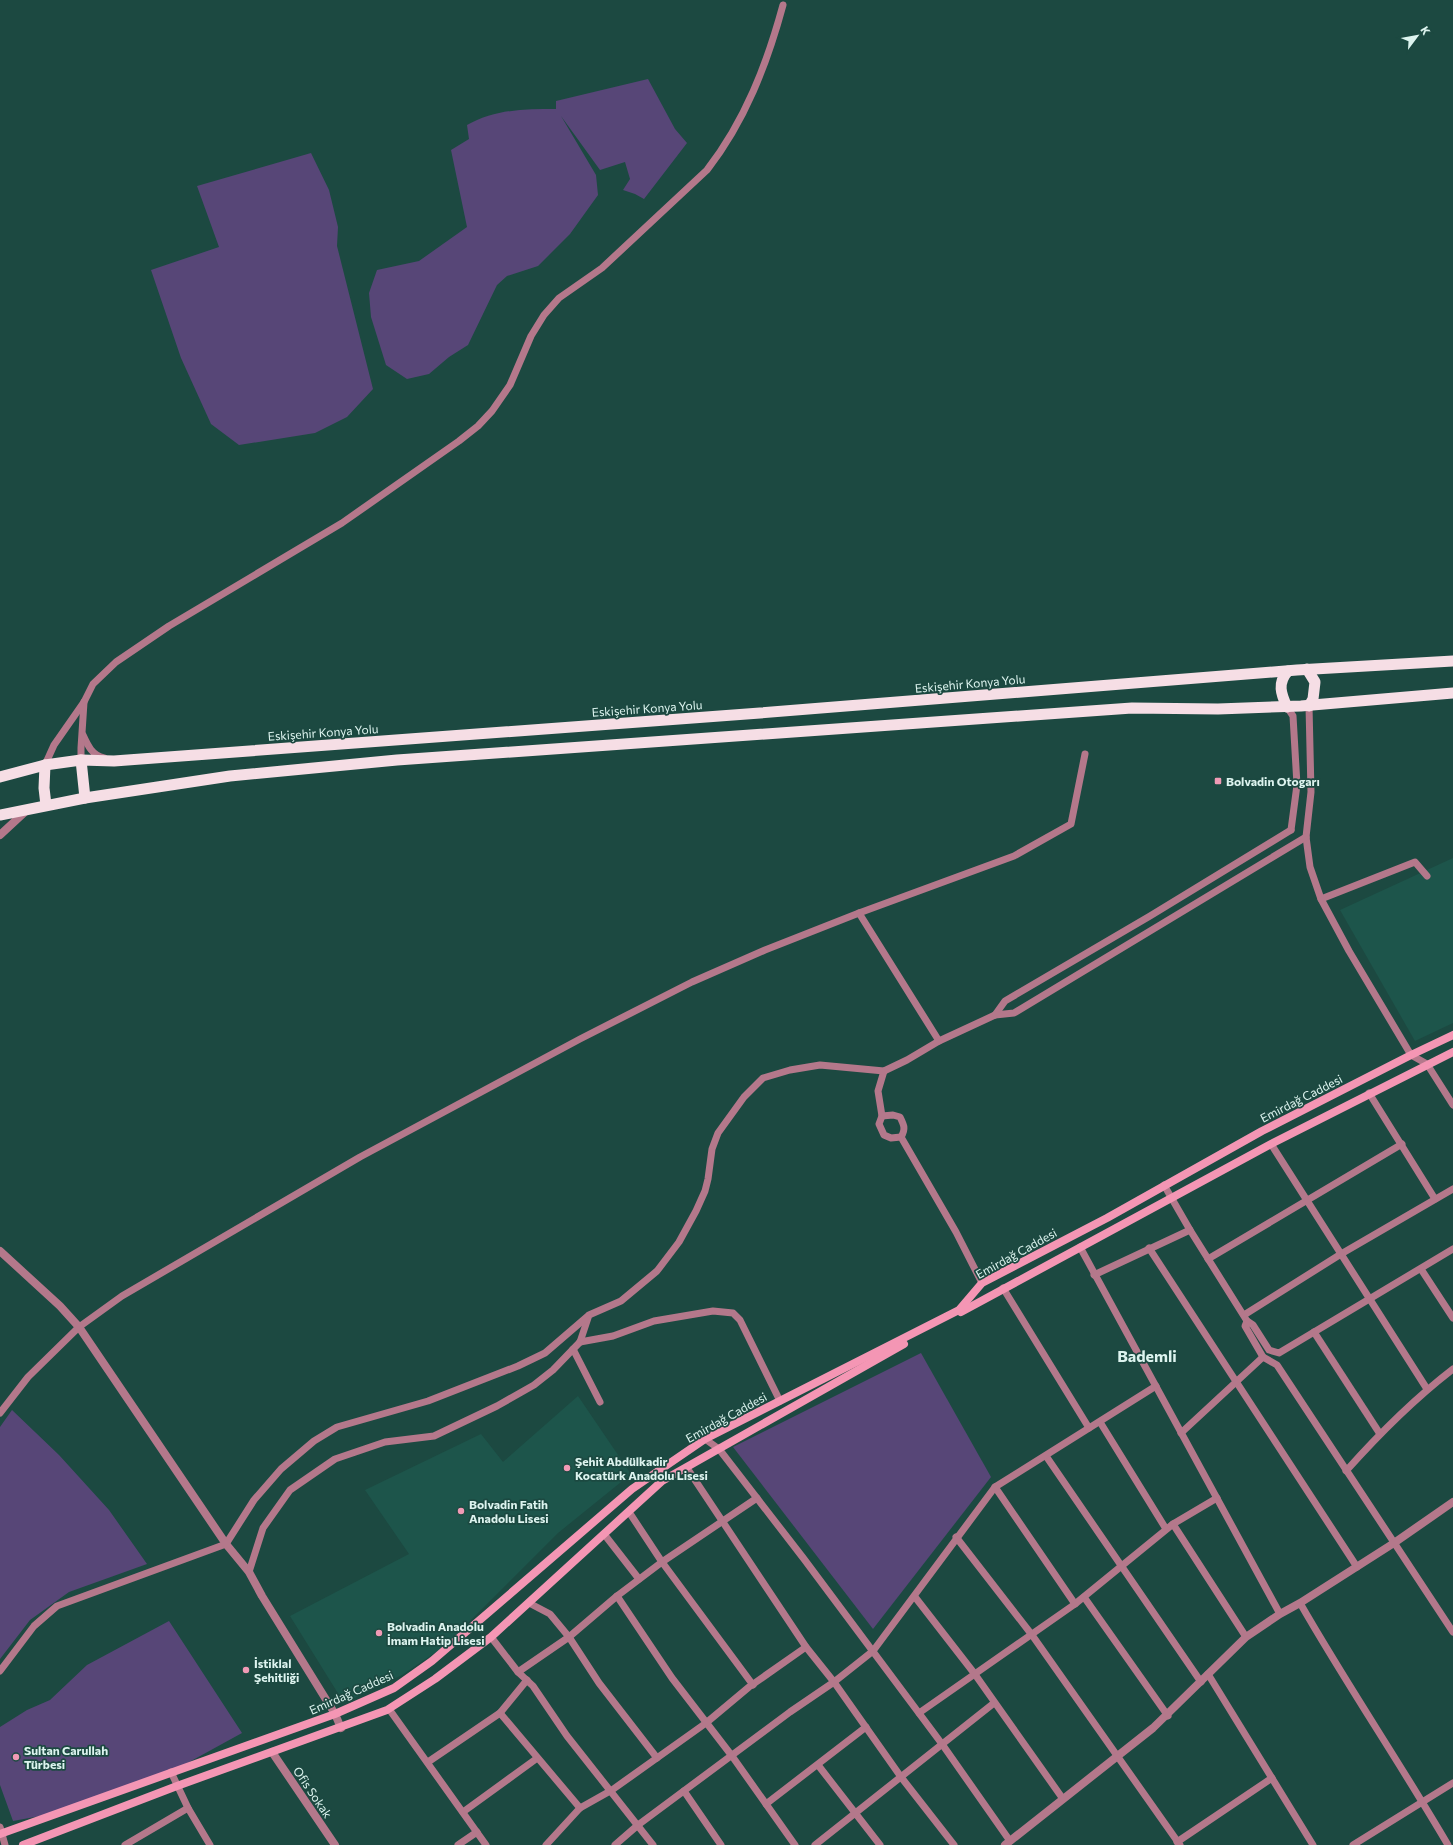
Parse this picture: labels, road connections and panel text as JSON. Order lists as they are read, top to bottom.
{
  "streets": {
    "highway": ["Eskişehir Konya Yolu"],
    "main road": ["Emirdağ Caddesi"],
    "street": ["Ofis Sokak"]
  },
  "crossings": [
    ["Emirdağ Caddesi", "Ofis Sokak"]
  ],
  "districts": ["Bademli"],
  "places": {
    "transit": ["Bolvadin Otogarı"],
    "other": [
      "Şehit Abdülkadir Kocatürk Anadolu Lisesi",
      "Bolvadin Fatih Anadolu Lisesi",
      "Bolvadin Anadolu İmam Hatip Lisesi",
      "İstiklal Şehitliği",
      "Sultan Carullah Türbesi"
    ]
  },
  "north": "top right"
}
